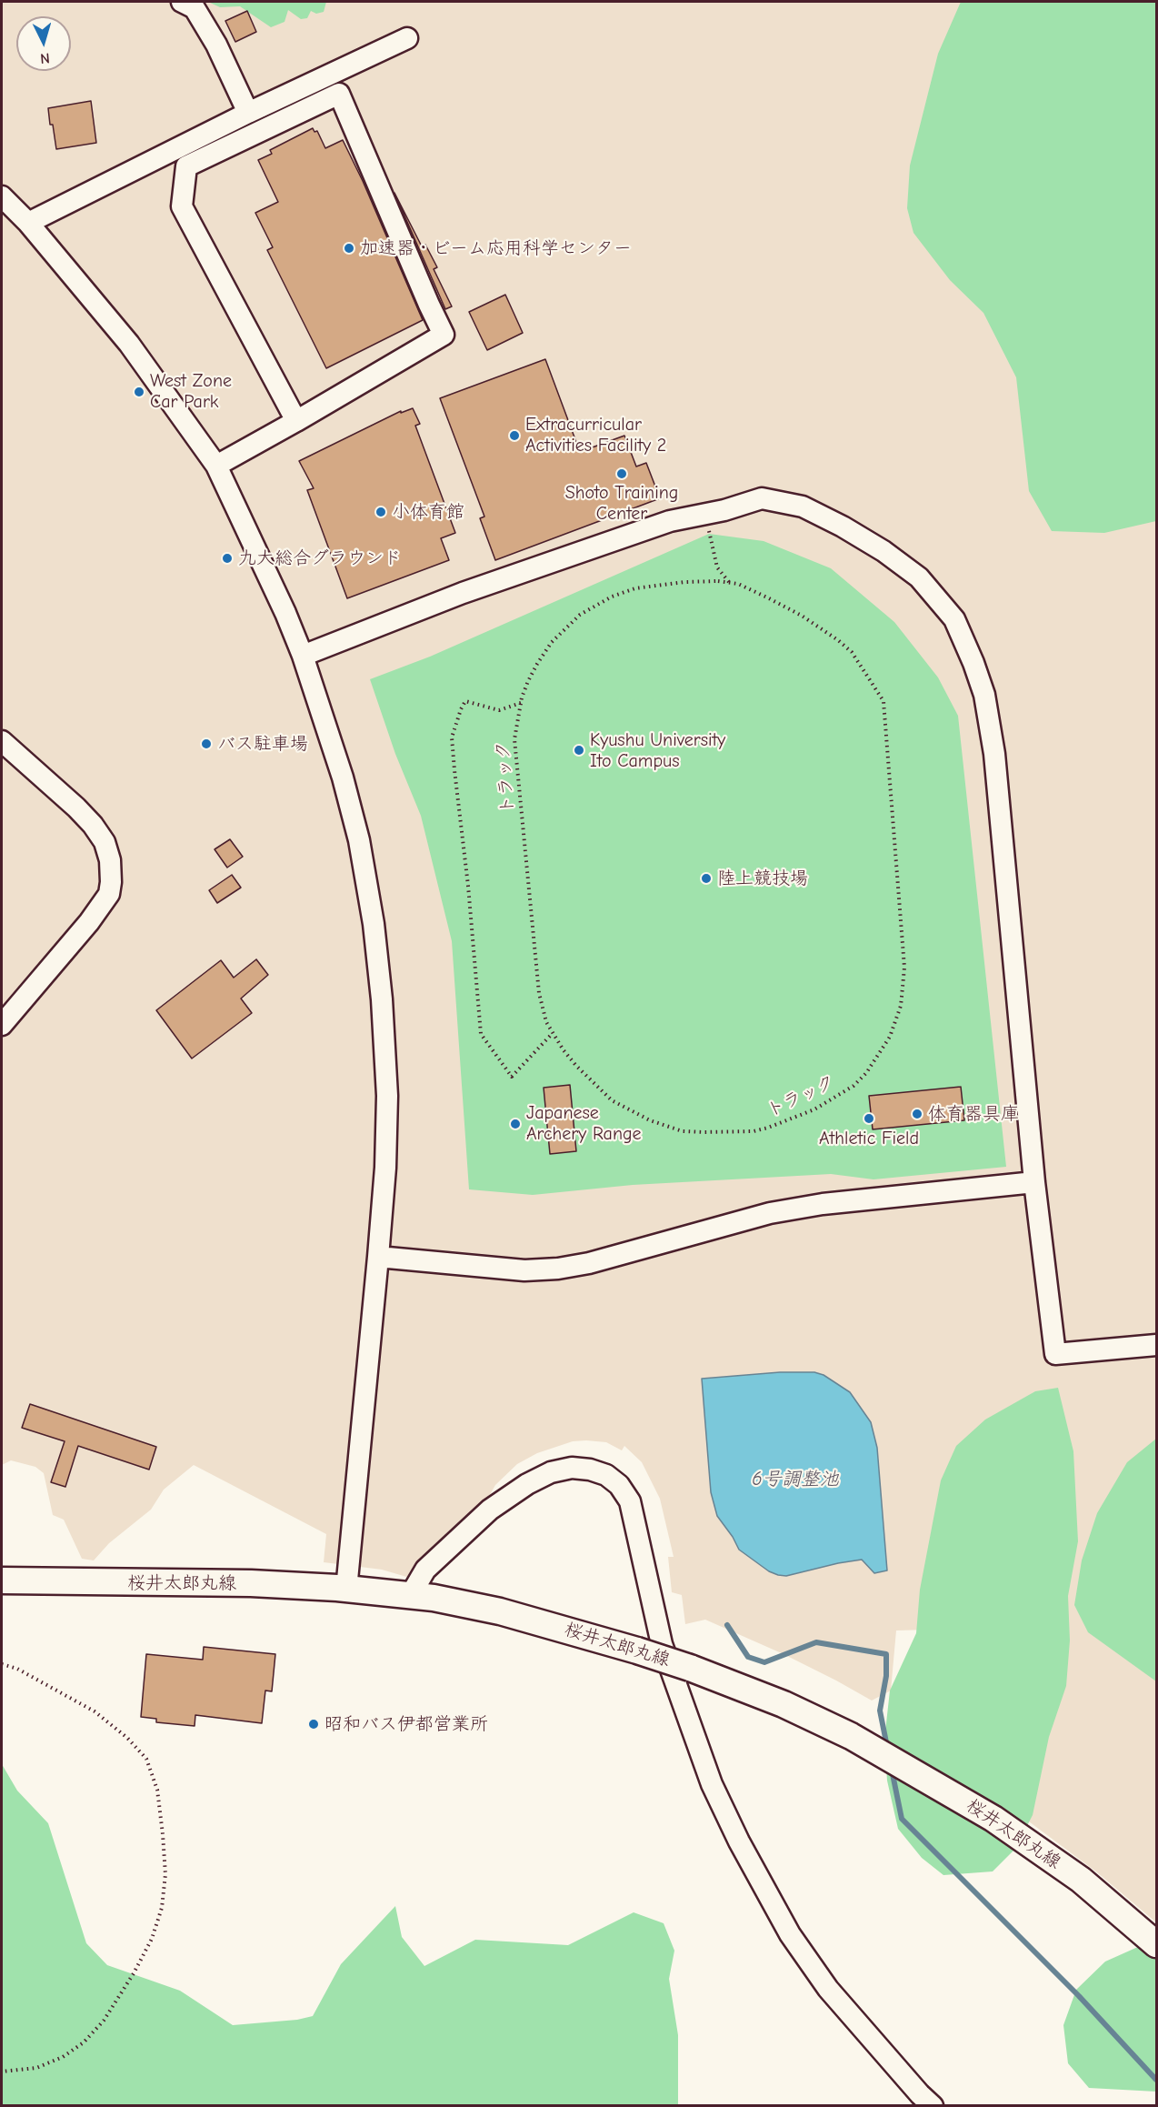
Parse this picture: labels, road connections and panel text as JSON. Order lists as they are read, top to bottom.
{
  "streets": {
    "main road": ["桜井太郎丸線"],
    "path": ["トラック"]
  },
  "water": ["6号調整池"],
  "places": [
    "加速器・ビーム応用科学センター",
    "West Zone Car Park",
    "Extracurricular Activities Facility 2",
    "Shoto Training Center",
    "小体育館",
    "九大総合グラウンド",
    "バス駐車場",
    "Kyushu University Ito Campus",
    "陸上競技場",
    "体育器具庫",
    "Athletic Field",
    "Japanese Archery Range",
    "昭和バス伊都営業所"
  ],
  "north": "bottom"
}
